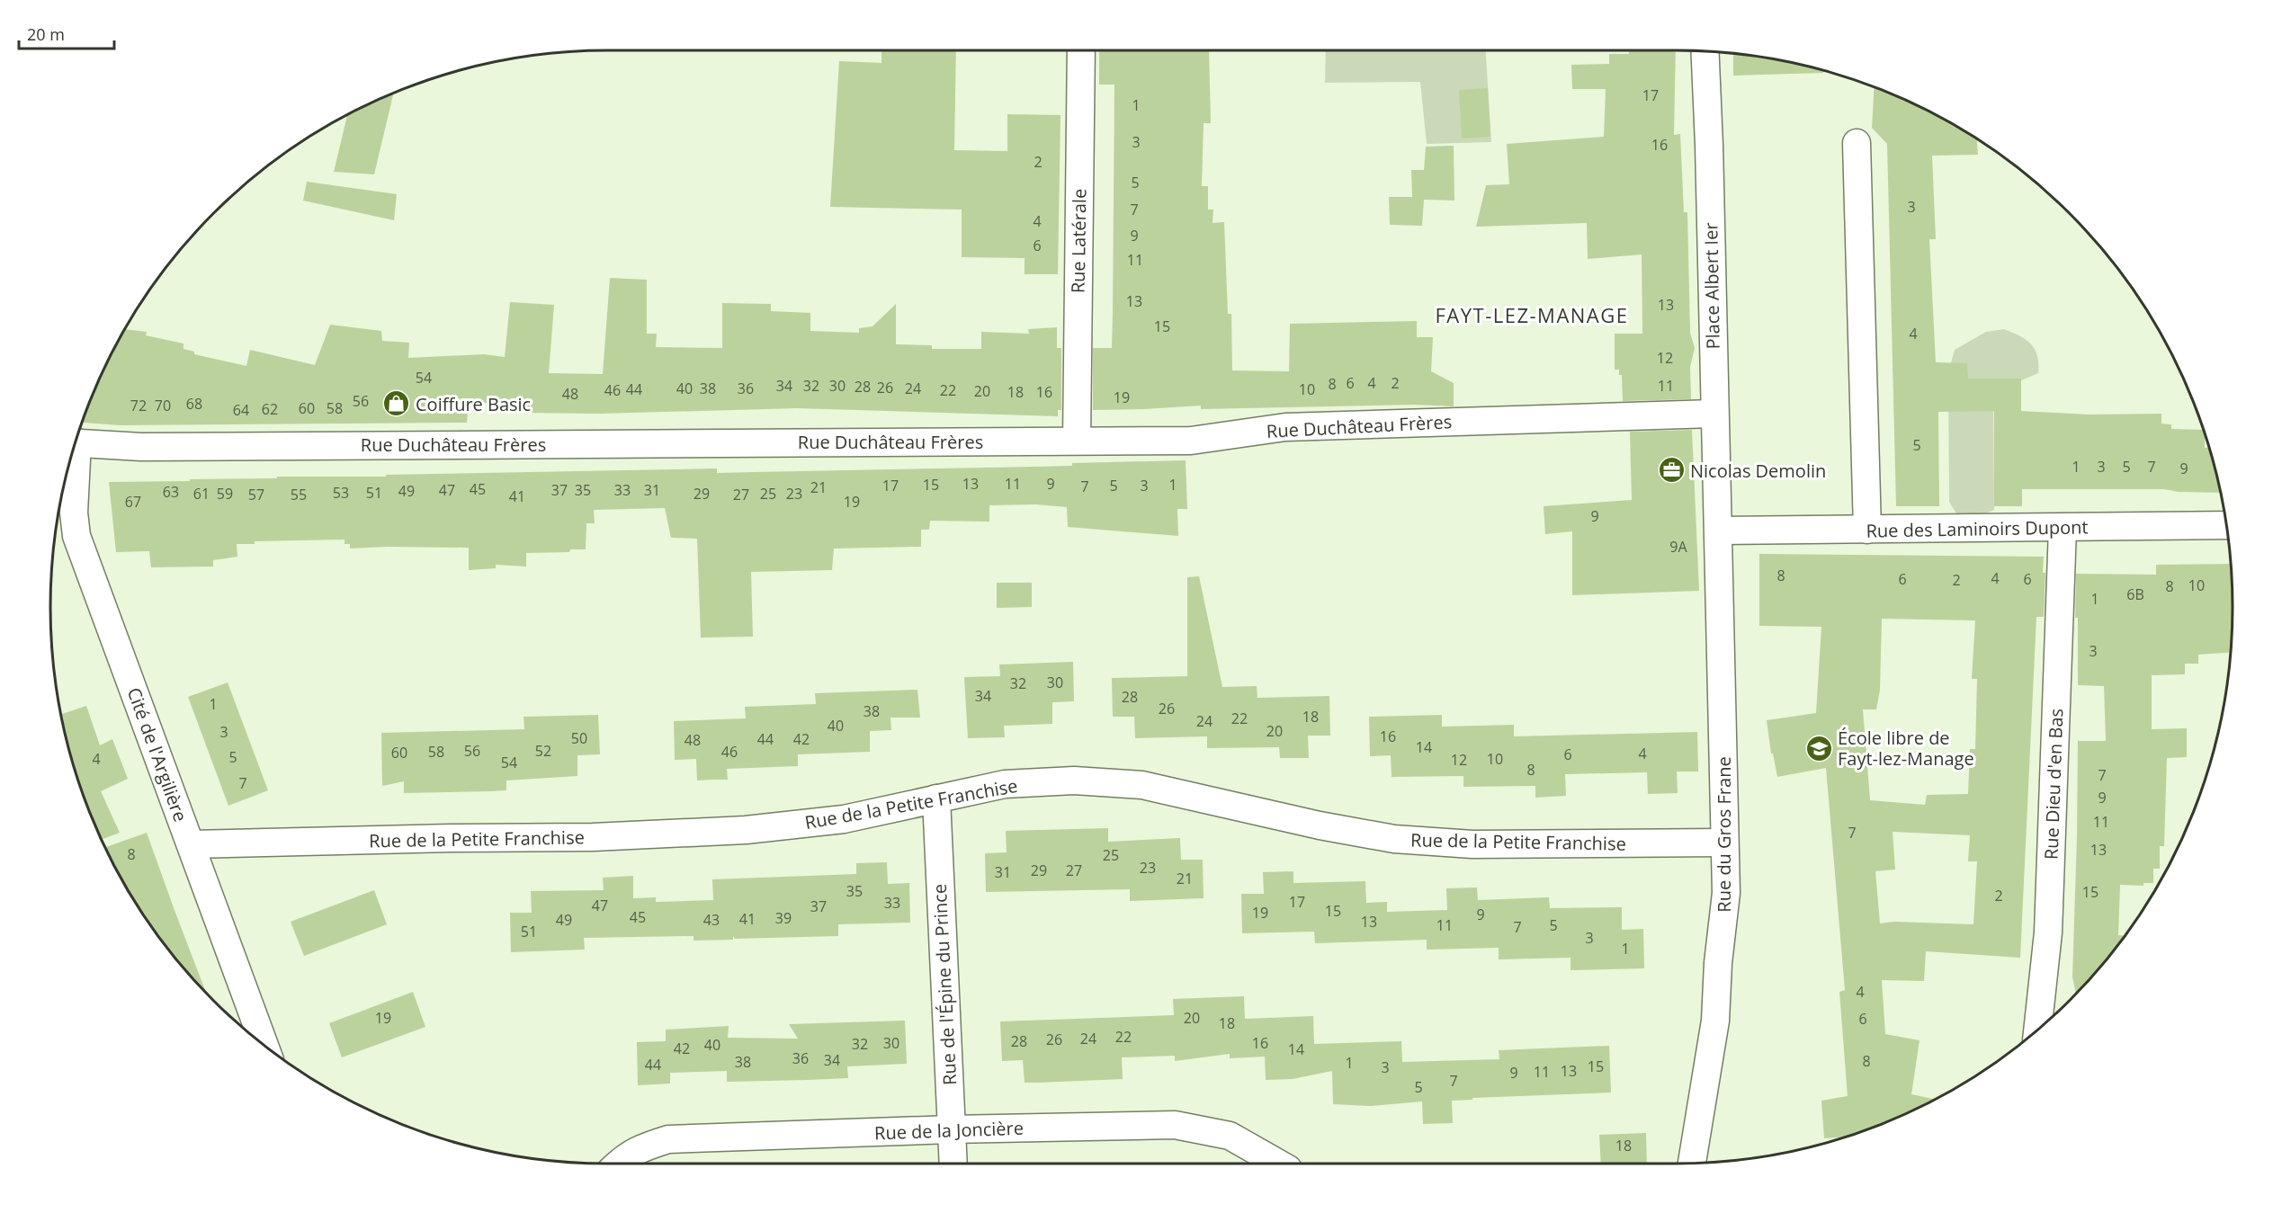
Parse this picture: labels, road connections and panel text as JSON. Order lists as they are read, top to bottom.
{
  "streets": {
    "street": [
      "Rue Latérale",
      "Place Albert Ier",
      "Rue Duchâteau Frères",
      "Rue des Laminoirs Dupont",
      "Cité de l'Argilière",
      "Rue Dieu d'en Bas",
      "Rue de la Petite Franchise",
      "Rue du Gros Frane",
      "Rue de l'Épine du Prince",
      "Rue de la Joncière"
    ]
  },
  "crossings": [
    ["Rue Latérale", "Rue Duchâteau Frères"],
    ["Place Albert Ier", "Rue Duchâteau Frères"],
    ["Place Albert Ier", "Rue des Laminoirs Dupont"],
    ["Place Albert Ier", "Rue du Gros Frane"],
    ["Rue des Laminoirs Dupont", "Rue Dieu d'en Bas"],
    ["Rue des Laminoirs Dupont", "Rue du Gros Frane"],
    ["Cité de l'Argilière", "Rue de la Petite Franchise"],
    ["Rue de la Petite Franchise", "Rue du Gros Frane"],
    ["Rue de la Petite Franchise", "Rue de l'Épine du Prince"],
    ["Rue de l'Épine du Prince", "Rue de la Joncière"]
  ],
  "districts": ["FAYT-LEZ-MANAGE"],
  "places": {
    "shop": ["Coiffure Basic"],
    "office": ["Nicolas Demolin"],
    "school or university": ["École libre de Fayt-lez-Manage"]
  },
  "house_numbers": [
    "17",
    "1",
    "3",
    "16",
    "2",
    "5",
    "3",
    "7",
    "4",
    "9",
    "6",
    "11",
    "13",
    "13",
    "15",
    "4",
    "12",
    "54",
    "6",
    "4",
    "2",
    "8",
    "34",
    "32",
    "30",
    "11",
    "28",
    "26",
    "40",
    "38",
    "36",
    "24",
    "44",
    "10",
    "46",
    "22",
    "20",
    "18",
    "16",
    "48",
    "19",
    "56",
    "68",
    "72",
    "70",
    "60",
    "58",
    "62",
    "64",
    "5",
    "1",
    "3",
    "5",
    "7",
    "9",
    "13",
    "11",
    "9",
    "15",
    "1",
    "17",
    "5",
    "3",
    "7",
    "21",
    "45",
    "47",
    "37",
    "35",
    "33",
    "31",
    "49",
    "63",
    "53",
    "51",
    "61",
    "59",
    "29",
    "25",
    "23",
    "57",
    "55",
    "27",
    "41",
    "67",
    "19",
    "9",
    "9A",
    "8",
    "4",
    "6",
    "6",
    "2",
    "10",
    "8",
    "6B",
    "1",
    "3",
    "30",
    "32",
    "34",
    "28",
    "1",
    "26",
    "38",
    "18",
    "22",
    "24",
    "40",
    "20",
    "3",
    "16",
    "50",
    "44",
    "42",
    "48",
    "14",
    "56",
    "52",
    "58",
    "46",
    "60",
    "4",
    "6",
    "5",
    "4",
    "10",
    "12",
    "54",
    "8",
    "7",
    "7",
    "9",
    "11",
    "7",
    "13",
    "8",
    "25",
    "23",
    "29",
    "27",
    "31",
    "21",
    "35",
    "15",
    "2",
    "17",
    "33",
    "47",
    "37",
    "15",
    "19",
    "9",
    "45",
    "39",
    "41",
    "49",
    "43",
    "13",
    "11",
    "5",
    "7",
    "51",
    "3",
    "1",
    "4",
    "19",
    "20",
    "6",
    "18",
    "22",
    "24",
    "26",
    "28",
    "30",
    "16",
    "32",
    "40",
    "42",
    "14",
    "36",
    "34",
    "8",
    "38",
    "1",
    "44",
    "15",
    "3",
    "13",
    "11",
    "9",
    "7",
    "5",
    "18"
  ],
  "scale_bar": "20 m"
}
